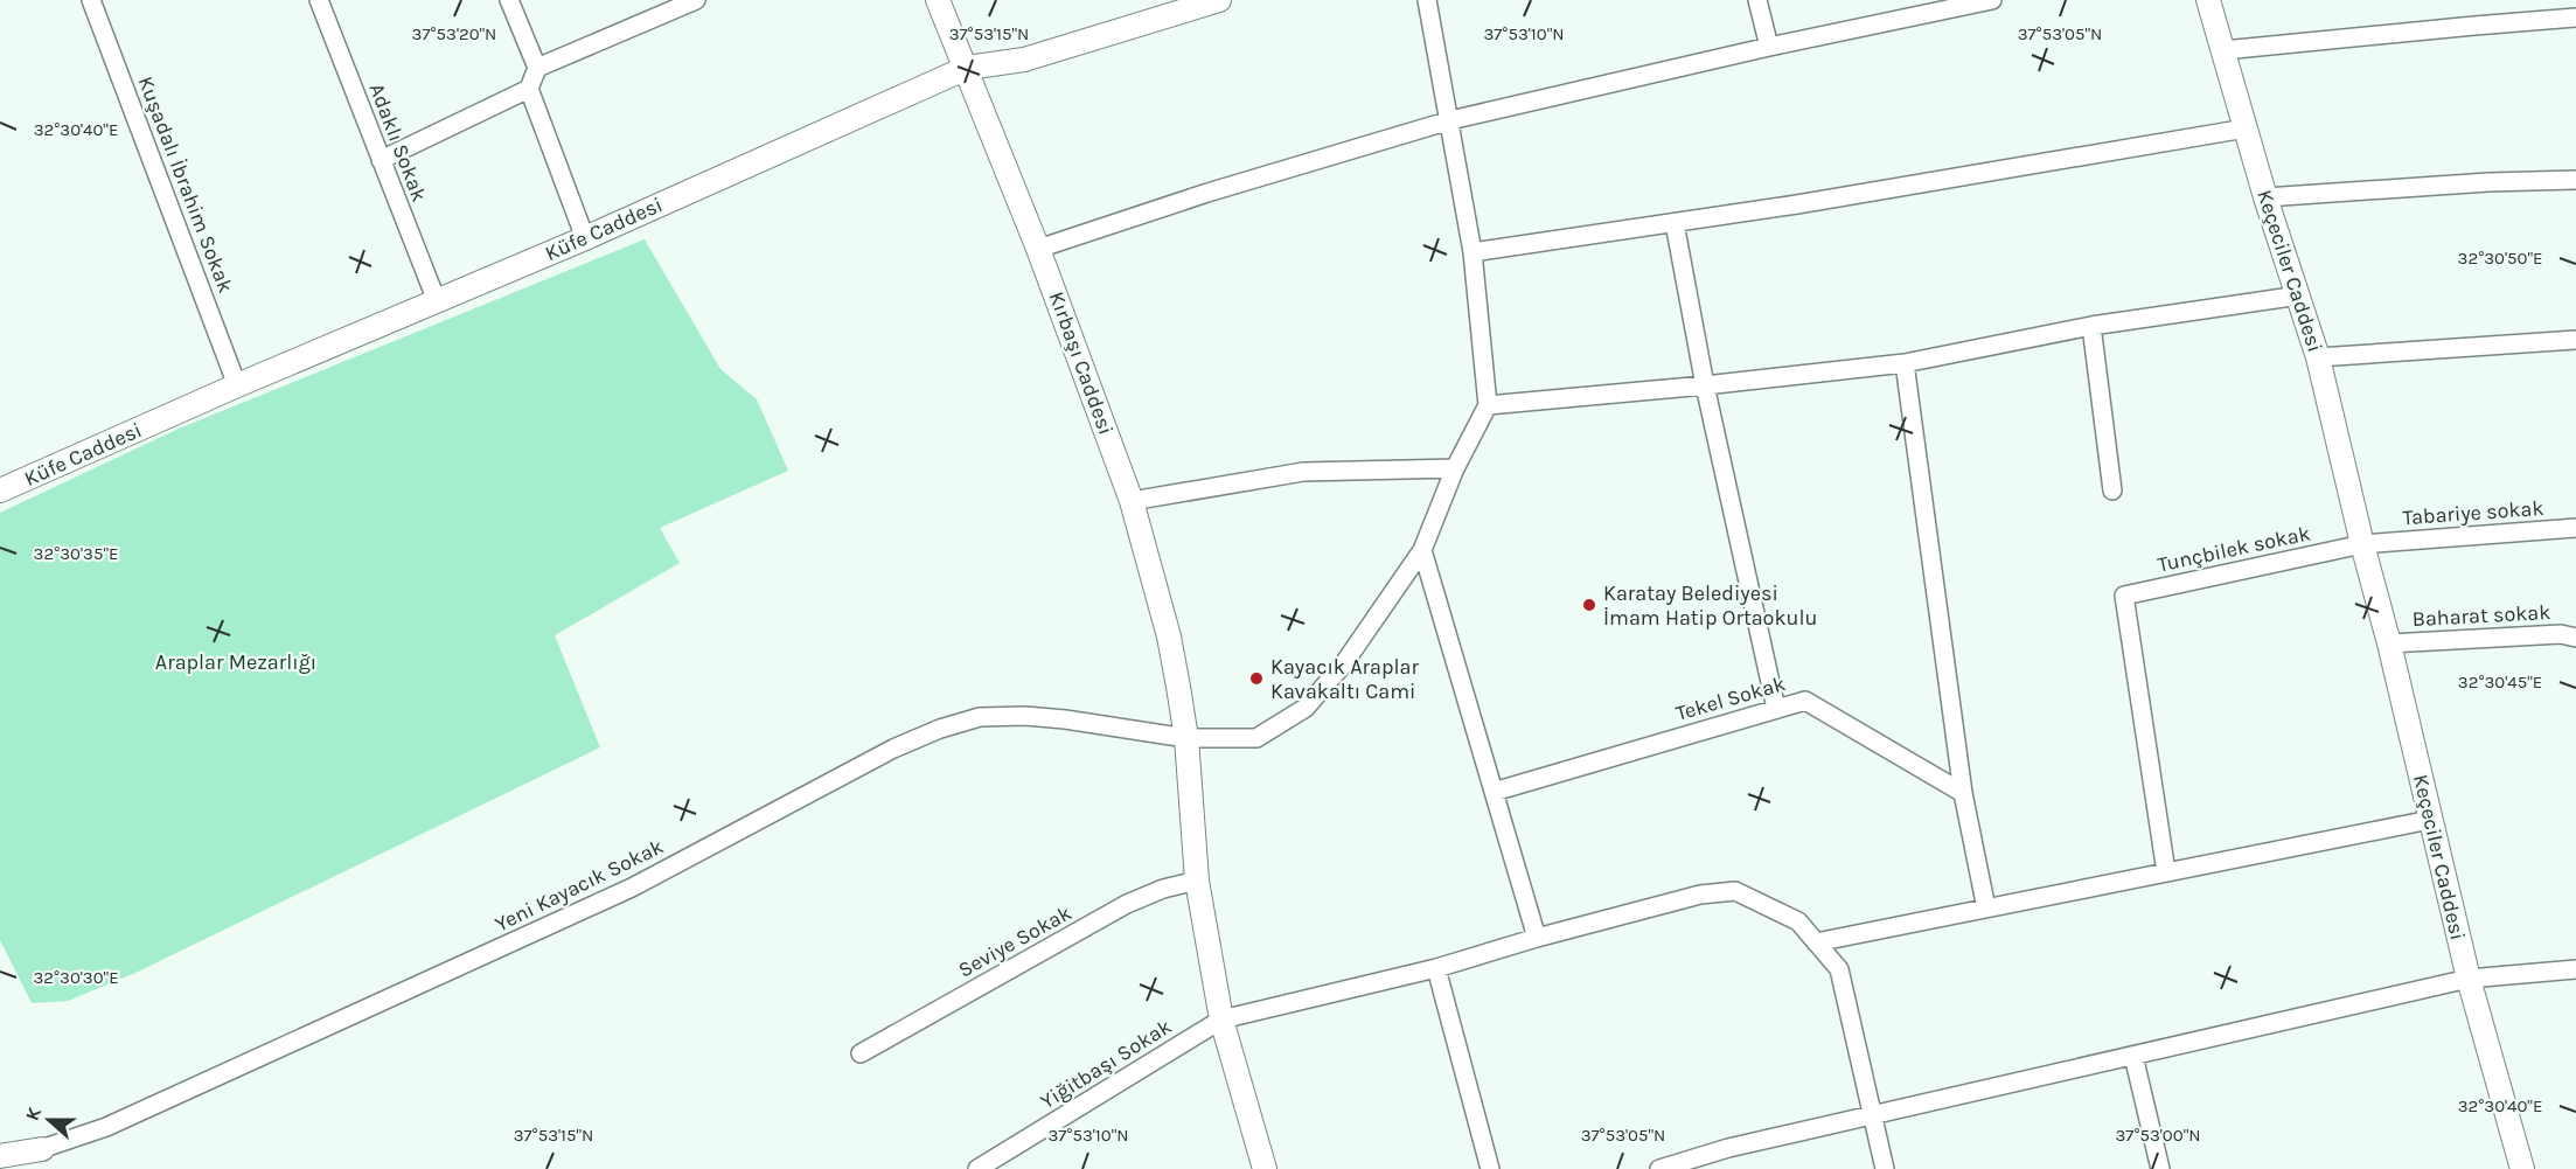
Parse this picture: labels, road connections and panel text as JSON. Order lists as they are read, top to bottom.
{
  "streets": {
    "street": [
      "Adaklı Sokak",
      "Kuşadalı İbrahim Sokak",
      "Küfe Caddesi",
      "Keçeciler Caddesi",
      "Kırbaşı Caddesi",
      "Tabariye sokak",
      "Tunçbilek sokak",
      "Baharat sokak",
      "Tekel Sokak",
      "Yeni Kayacık Sokak",
      "Seviye Sokak",
      "Yiğitbaşı Sokak"
    ]
  },
  "crossings": [
    ["Adaklı Sokak", "Küfe Caddesi"],
    ["Kuşadalı İbrahim Sokak", "Küfe Caddesi"],
    ["Küfe Caddesi", "Kırbaşı Caddesi"],
    ["Keçeciler Caddesi", "Tabariye sokak"],
    ["Keçeciler Caddesi", "Tunçbilek sokak"],
    ["Keçeciler Caddesi", "Baharat sokak"],
    ["Kırbaşı Caddesi", "Yeni Kayacık Sokak"],
    ["Kırbaşı Caddesi", "Seviye Sokak"],
    ["Kırbaşı Caddesi", "Yiğitbaşı Sokak"],
    ["Tabariye sokak", "Tunçbilek sokak"]
  ],
  "parks": ["Araplar Mezarlığı"],
  "places": ["Karatay Belediyesi İmam Hatip Ortaokulu", "Kayacık Araplar Kavakaltı Cami"],
  "north": "left",
  "coordinates": [
    "37°53'20\"N",
    "37°53'15\"N",
    "37°53'10\"N",
    "37°53'05\"N",
    "32°30'40\"E",
    "32°30'50\"E",
    "32°30'35\"E",
    "32°30'45\"E",
    "32°30'30\"E",
    "37°53'00\"N"
  ]
}
